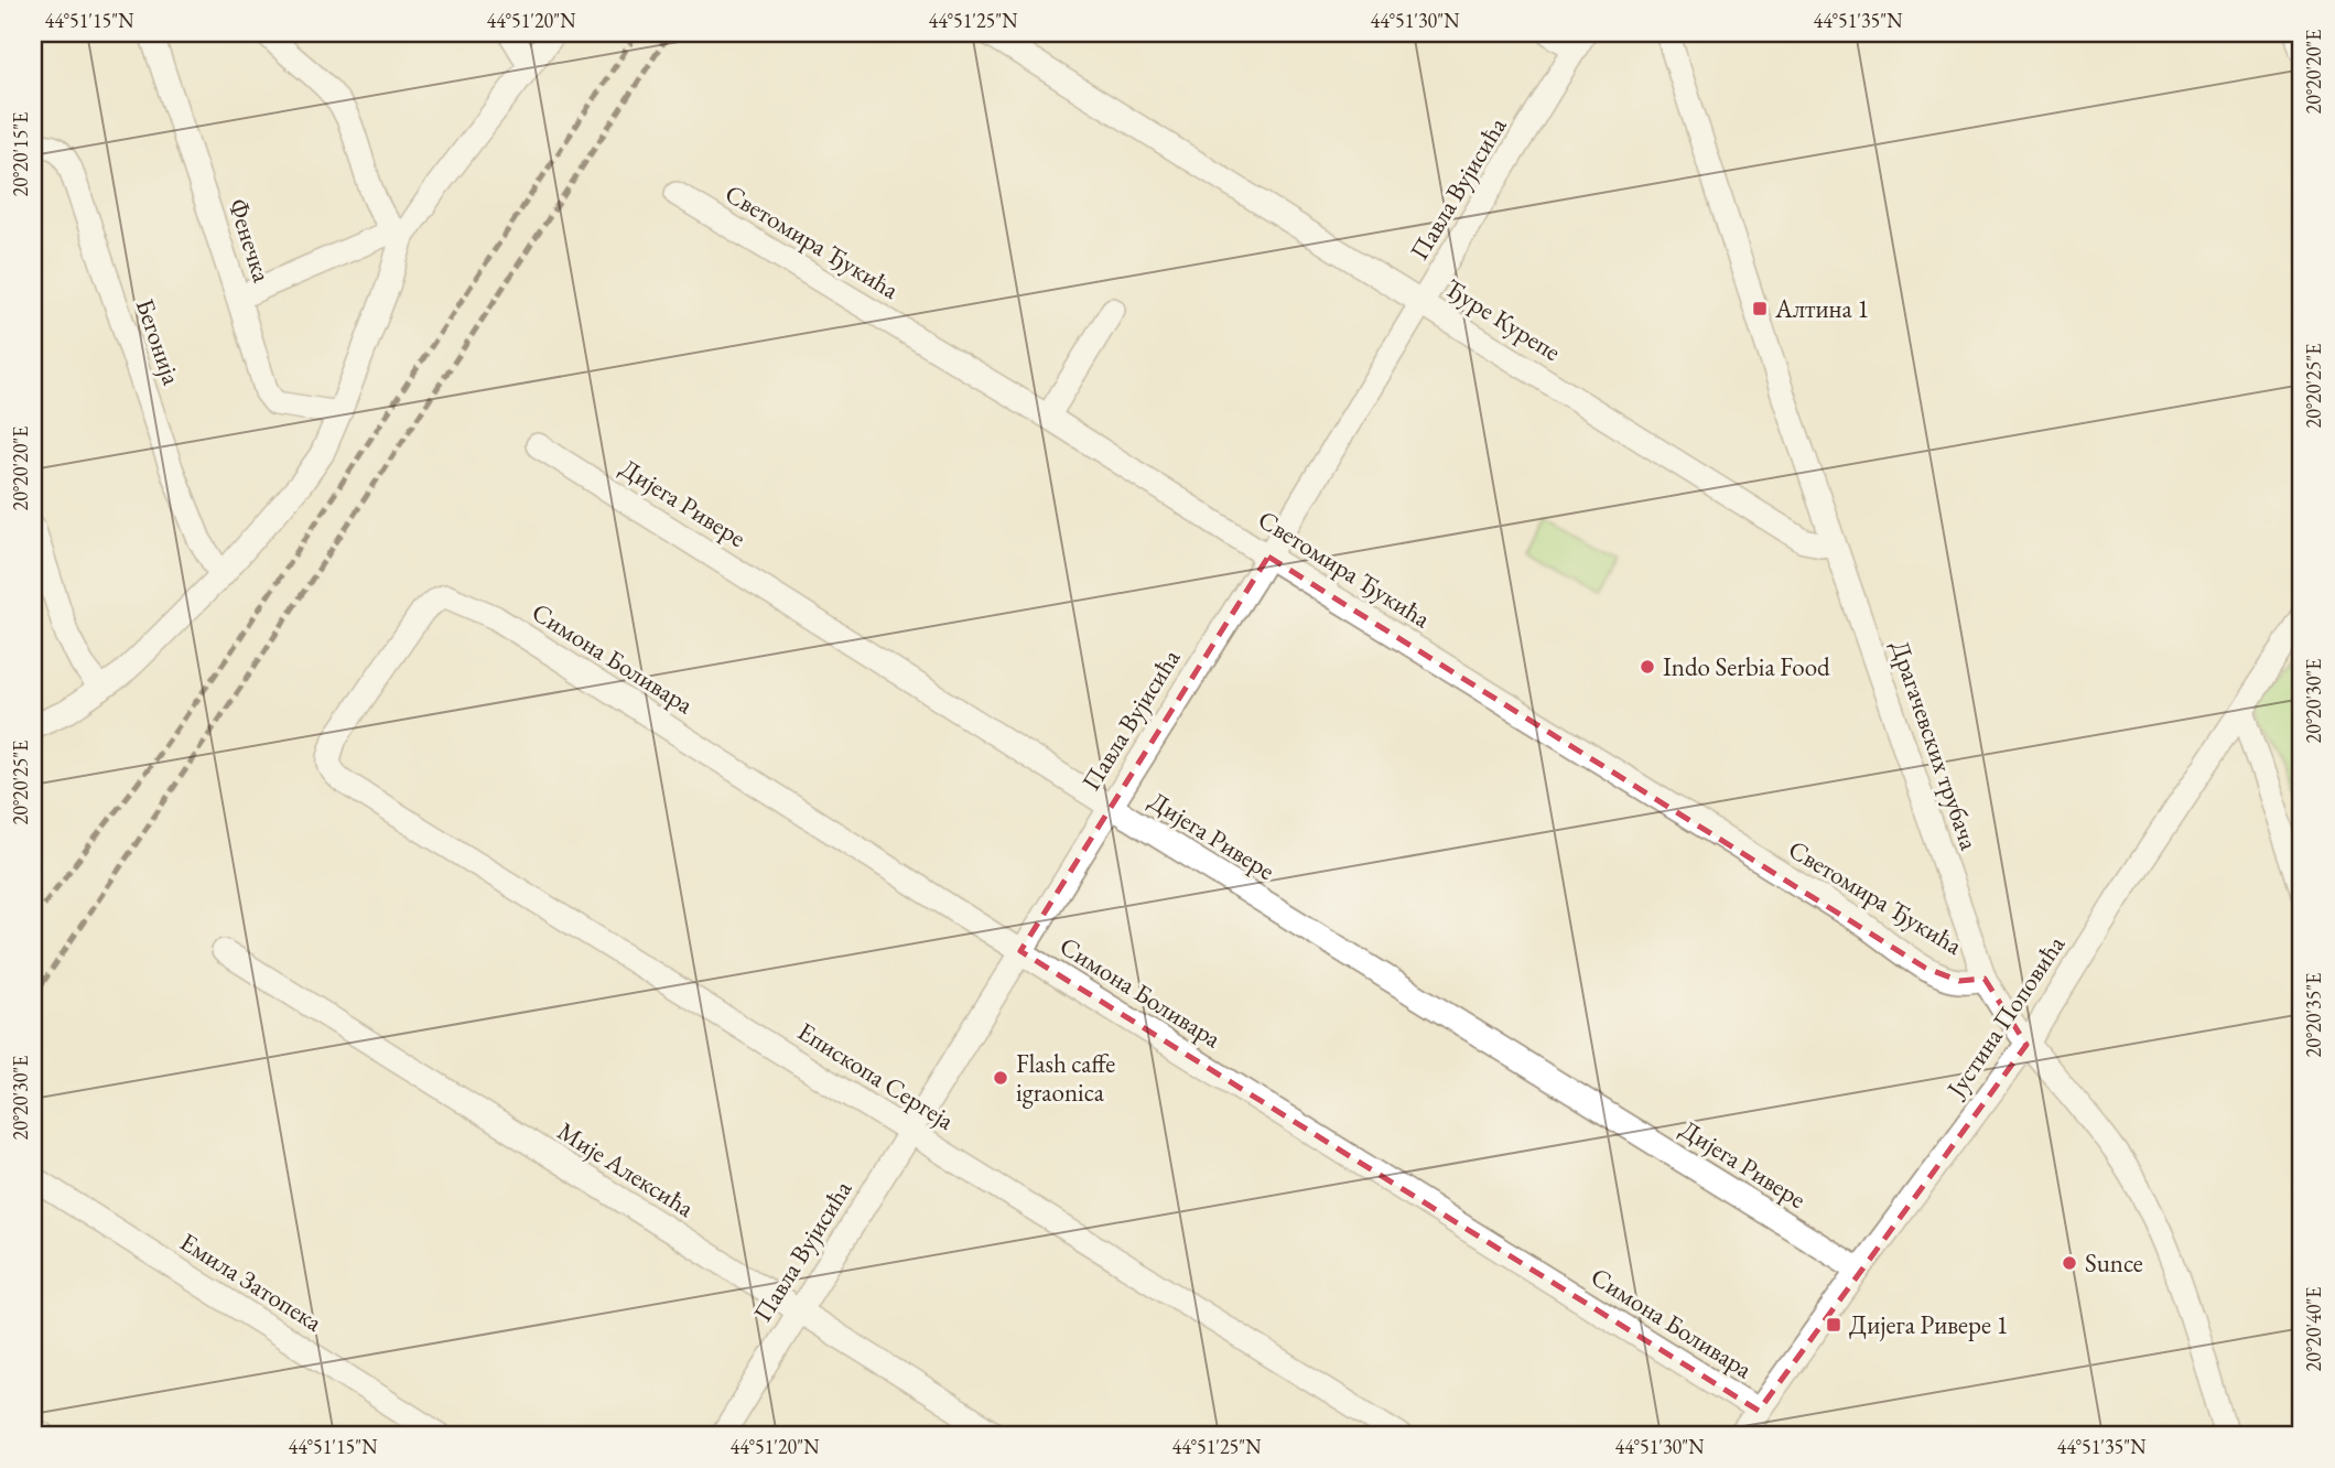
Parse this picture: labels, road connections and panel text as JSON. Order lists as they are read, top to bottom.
{
  "streets": {
    "street": [
      "Павла Вујисића",
      "Фенечка",
      "Светомира Ђукића",
      "Ђуре Курепе",
      "Бегонија",
      "Дијега Ривере",
      "Симона Боливара",
      "Драгачевских трубача",
      "Јустина Поповића",
      "Епископа Сергеја",
      "Мије Алексића",
      "Емила Затопека"
    ]
  },
  "crossings": [
    ["Павла Вујисића", "Светомира Ђукића"],
    ["Павла Вујисића", "Ђуре Курепе"],
    ["Павла Вујисића", "Дијега Ривере"],
    ["Павла Вујисића", "Симона Боливара"],
    ["Павла Вујисића", "Епископа Сергеја"],
    ["Павла Вујисића", "Мије Алексића"],
    ["Светомира Ђукића", "Драгачевских трубача"],
    ["Ђуре Курепе", "Драгачевских трубача"],
    ["Дијега Ривере", "Јустина Поповића"],
    ["Симона Боливара", "Јустина Поповића"],
    ["Симона Боливара", "Епископа Сергеја"],
    ["Драгачевских трубача", "Јустина Поповића"]
  ],
  "places": {
    "transit": ["Алтина 1", "Дијега Ривере 1"],
    "other": ["Indo Serbia Food", "Flash caffe igraonica", "Sunce"]
  },
  "coordinates": [
    "44°51'15\"N",
    "44°51'20\"N",
    "44°51'25\"N",
    "44°51'30\"N",
    "44°51'35\"N",
    "20°20'20\"E",
    "20°20'15\"E",
    "20°20'25\"E",
    "20°20'30\"E",
    "20°20'35\"E",
    "20°20'40\"E"
  ]
}
